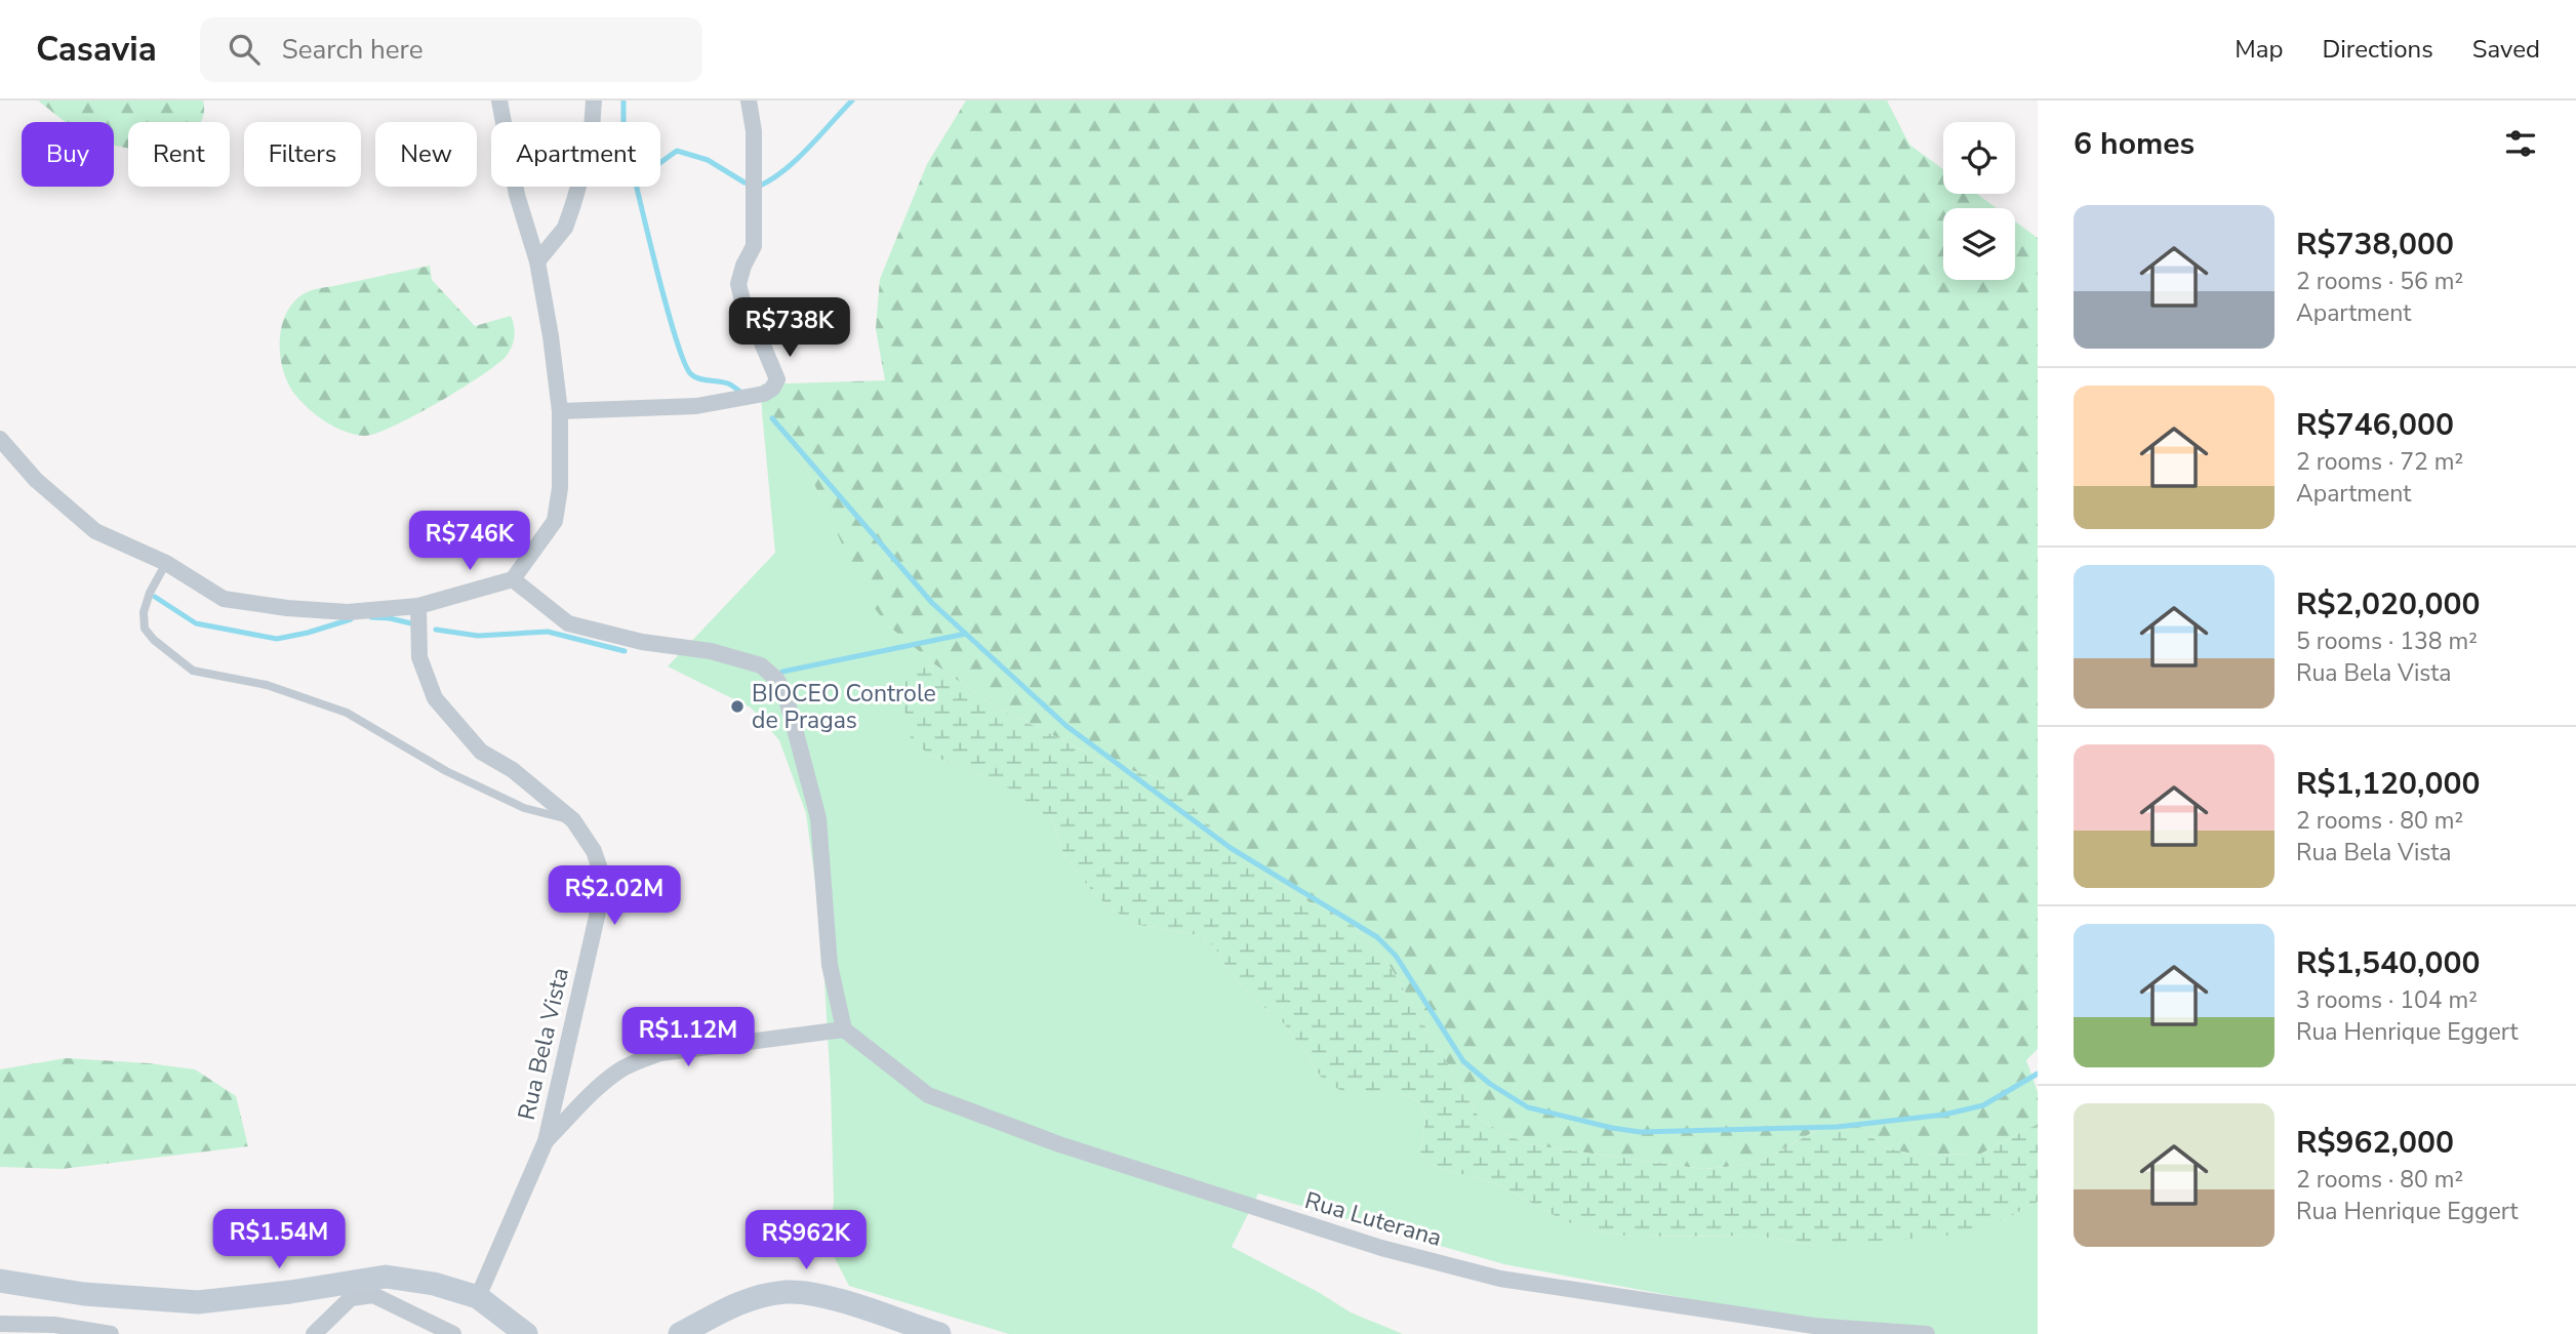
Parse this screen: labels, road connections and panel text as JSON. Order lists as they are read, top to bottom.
{
  "streets": {
    "street": ["Rua Bela Vista", "Rua Luterana"]
  },
  "places": ["BIOCEO Controle de Pragas"],
  "page": {
    "header": "Casavia",
    "search": "Search here",
    "nav": ["Map", "Directions", "Saved"],
    "heading": "6 homes",
    "chip": [
      "Buy",
      "Rent",
      "Filters",
      "New",
      "Apartment"
    ],
    "list": [
      {
        "name": "R$738,000",
        "note": "2 rooms · 56 m² · Apartment"
      },
      {
        "name": "R$746,000",
        "note": "2 rooms · 72 m² · Apartment"
      },
      {
        "name": "R$2,020,000",
        "note": "5 rooms · 138 m² · Rua Bela Vista"
      },
      {
        "name": "R$1,120,000",
        "note": "2 rooms · 80 m² · Rua Bela Vista"
      },
      {
        "name": "R$1,540,000",
        "note": "3 rooms · 104 m² · Rua Henrique Eggert"
      },
      {
        "name": "R$962,000",
        "note": "2 rooms · 80 m² · Rua Henrique Eggert"
      }
    ],
    "price": [
      "R$738K",
      "R$746K",
      "R$2.02M",
      "R$1.12M",
      "R$1.54M",
      "R$962K"
    ]
  }
}
